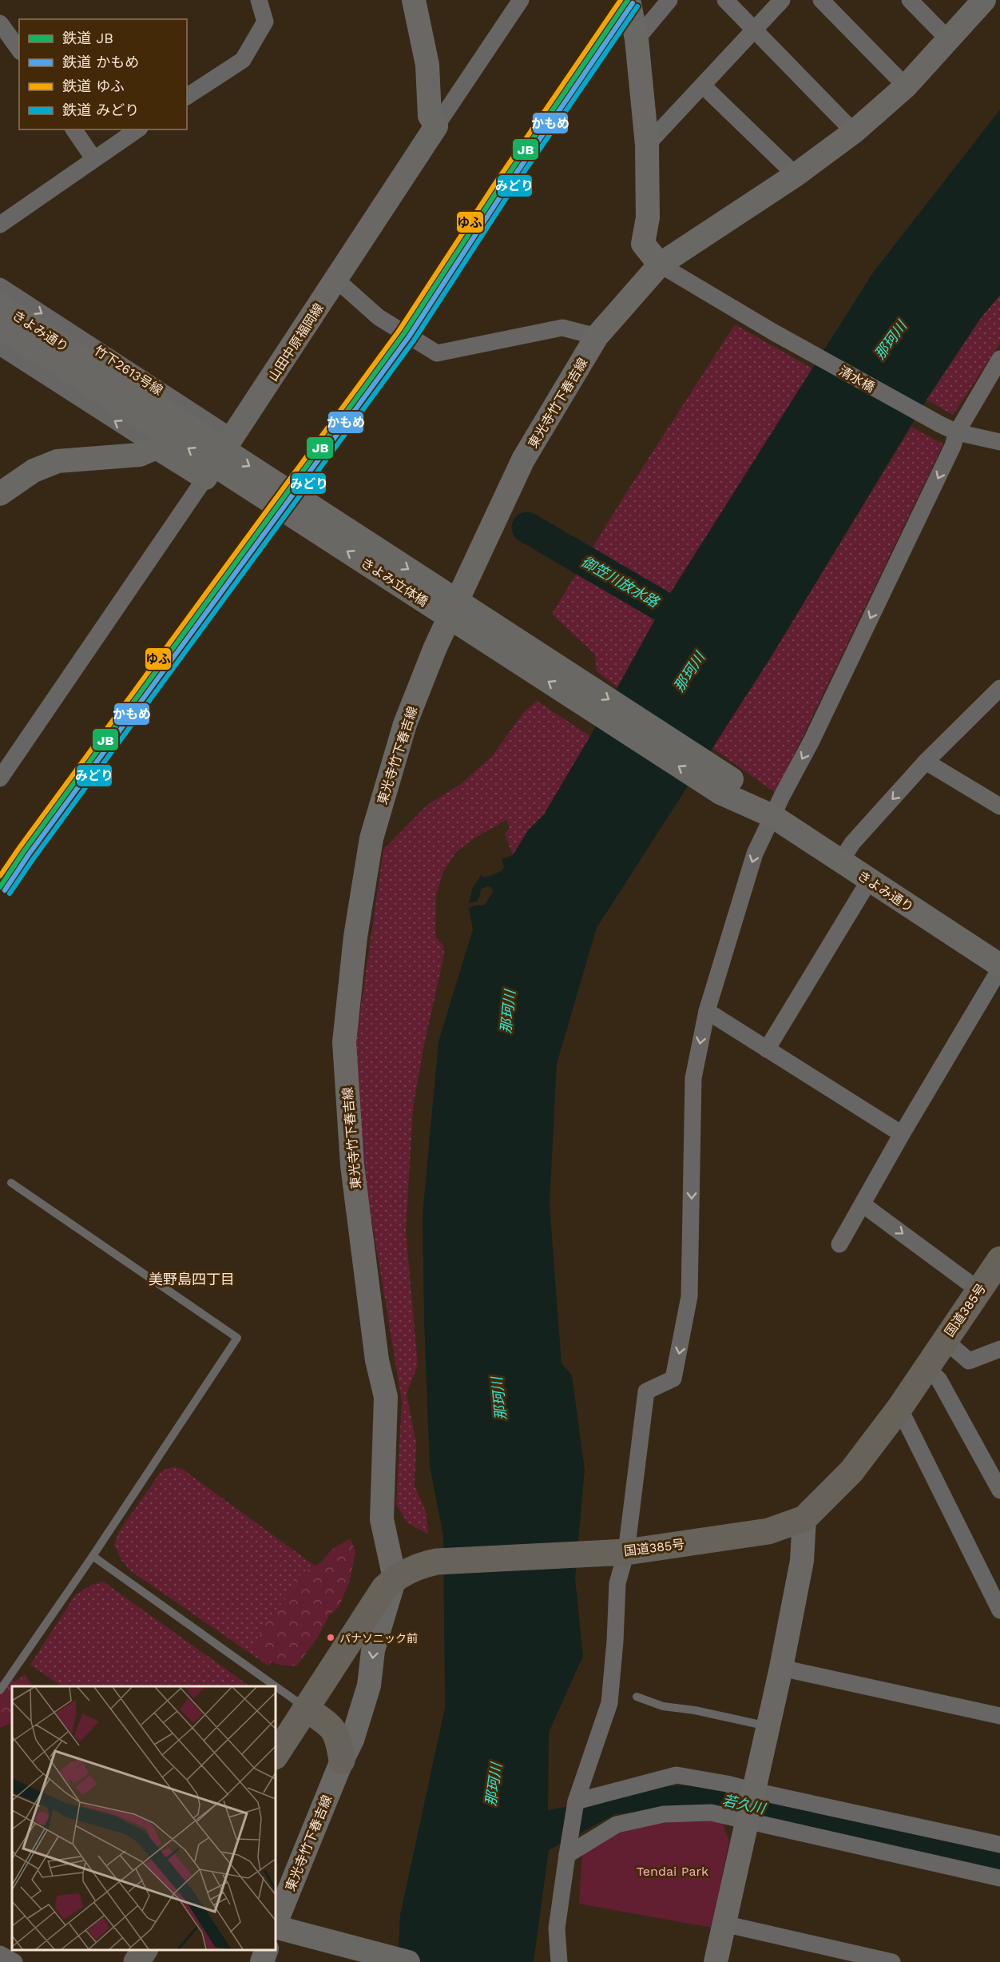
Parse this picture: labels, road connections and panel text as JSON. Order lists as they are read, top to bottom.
{
  "streets": {
    "highway": ["国道385号"],
    "main road": [
      "きよみ通り",
      "山田中原福岡線",
      "東光寺竹下春吉線",
      "きよみ立体橋"
    ],
    "street": ["竹下2613号線", "清水橋"]
  },
  "crossings": [
    ["きよみ通り", "きよみ立体橋"],
    ["山田中原福岡線", "竹下2613号線"],
    ["清水橋", "東光寺竹下春吉線"],
    ["東光寺竹下春吉線", "国道385号"]
  ],
  "districts": ["美野島四丁目"],
  "water": ["那珂川", "御笠川放水路", "若久川"],
  "parks": ["Tendai Park"],
  "places": ["パナソニック前"],
  "lines": [
    "rail line JB",
    "rail line ゆふ",
    "rail line かもめ",
    "rail line みどり"
  ],
  "legend": [
    "鉄道 JB",
    "鉄道 かもめ",
    "鉄道 ゆふ",
    "鉄道 みどり"
  ]
}
